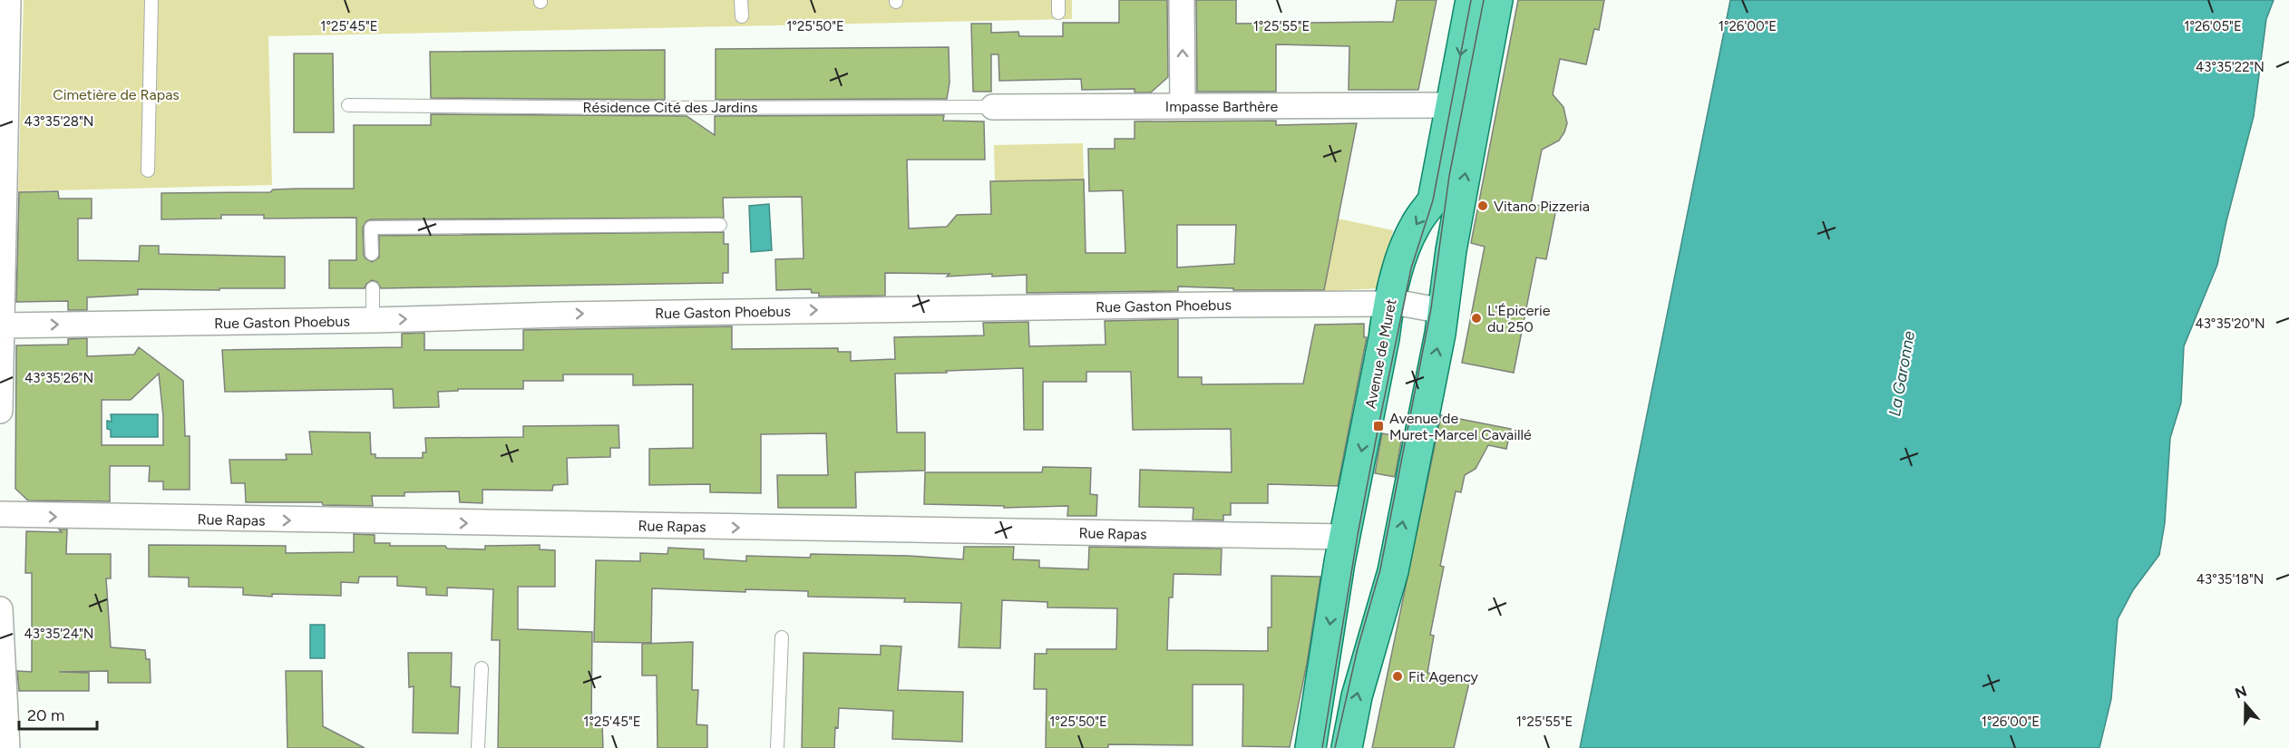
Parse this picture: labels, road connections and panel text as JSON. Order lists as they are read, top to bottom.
{
  "streets": {
    "main road": ["Avenue de Muret"],
    "street": ["Impasse Barthère", "Rue Gaston Phoebus", "Rue Rapas"],
    "lane": ["Résidence Cité des Jardins"]
  },
  "crossings": [
    ["Impasse Barthère", "Résidence Cité des Jardins"],
    ["Impasse Barthère", "Avenue de Muret"],
    ["Rue Gaston Phoebus", "Avenue de Muret"],
    ["Avenue de Muret", "Rue Rapas"]
  ],
  "one_way": ["Rue Gaston Phoebus", "Rue Rapas"],
  "water": ["La Garonne"],
  "parks": ["Cimetière de Rapas"],
  "places": {
    "other": ["Vitano Pizzeria", "L'Épicerie du 250", "Fit Agency"],
    "transit": ["Avenue de Muret-Marcel Cavaillé"]
  },
  "scale_bar": "20 m",
  "north": "top",
  "coordinates": [
    "1°25'45\"E",
    "1°25'50\"E",
    "1°25'55\"E",
    "1°26'00\"E",
    "1°26'05\"E",
    "43°35'22\"N",
    "43°35'28\"N",
    "43°35'20\"N",
    "43°35'26\"N",
    "43°35'18\"N",
    "43°35'24\"N"
  ]
}
